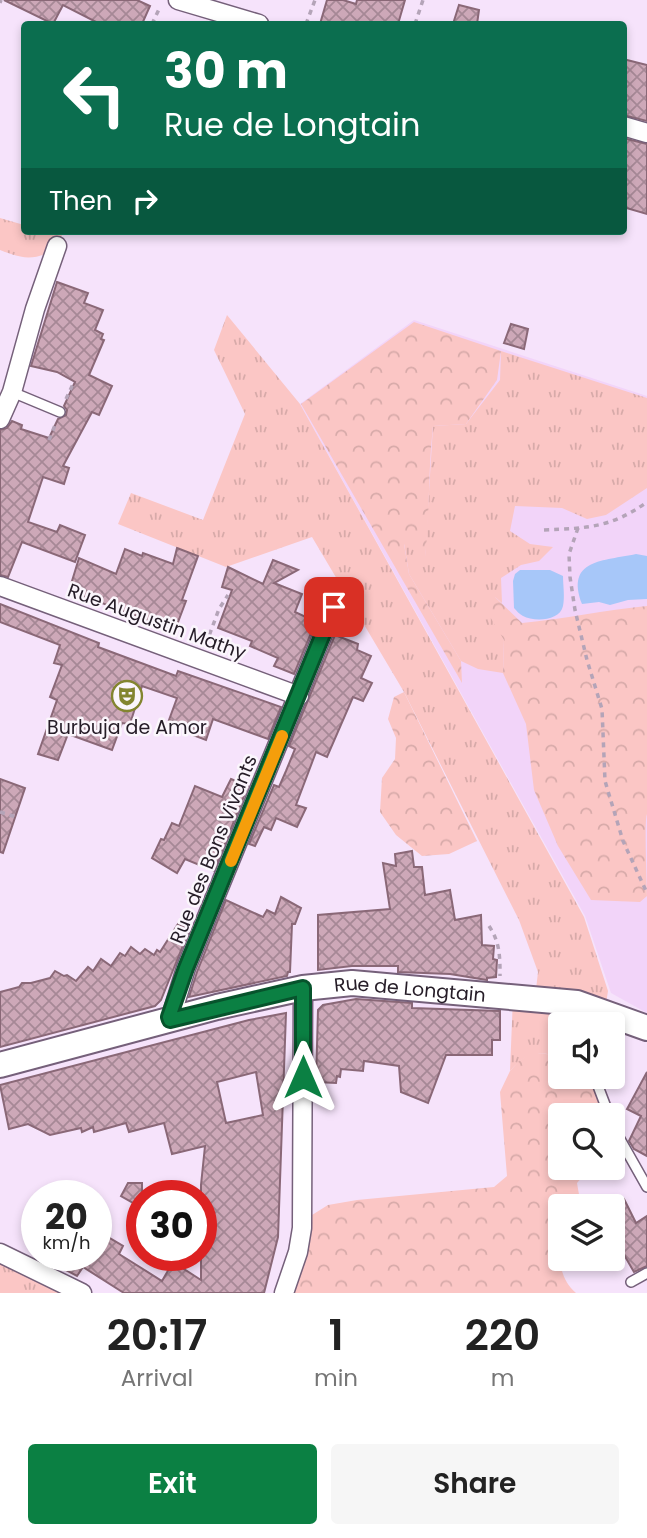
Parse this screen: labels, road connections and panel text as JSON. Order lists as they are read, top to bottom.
{
  "streets": {
    "street": ["Rue Augustin Mathy", "Rue des Bons Vivants", "Rue de Longtain"]
  },
  "crossings": [
    ["Rue Augustin Mathy", "Rue des Bons Vivants"],
    ["Rue des Bons Vivants", "Rue de Longtain"]
  ],
  "places": {
    "theatre": ["Burbuja de Amor"]
  },
  "page": {
    "turn": ["30 m", "Rue de Longtain"],
    "then": "Then",
    "speed": "20 km/h",
    "limit": "30",
    "eta": [
      "20:17",
      "Arrival",
      "1",
      "min",
      "220",
      "m"
    ],
    "buttons": ["Exit", "Share"]
  }
}
